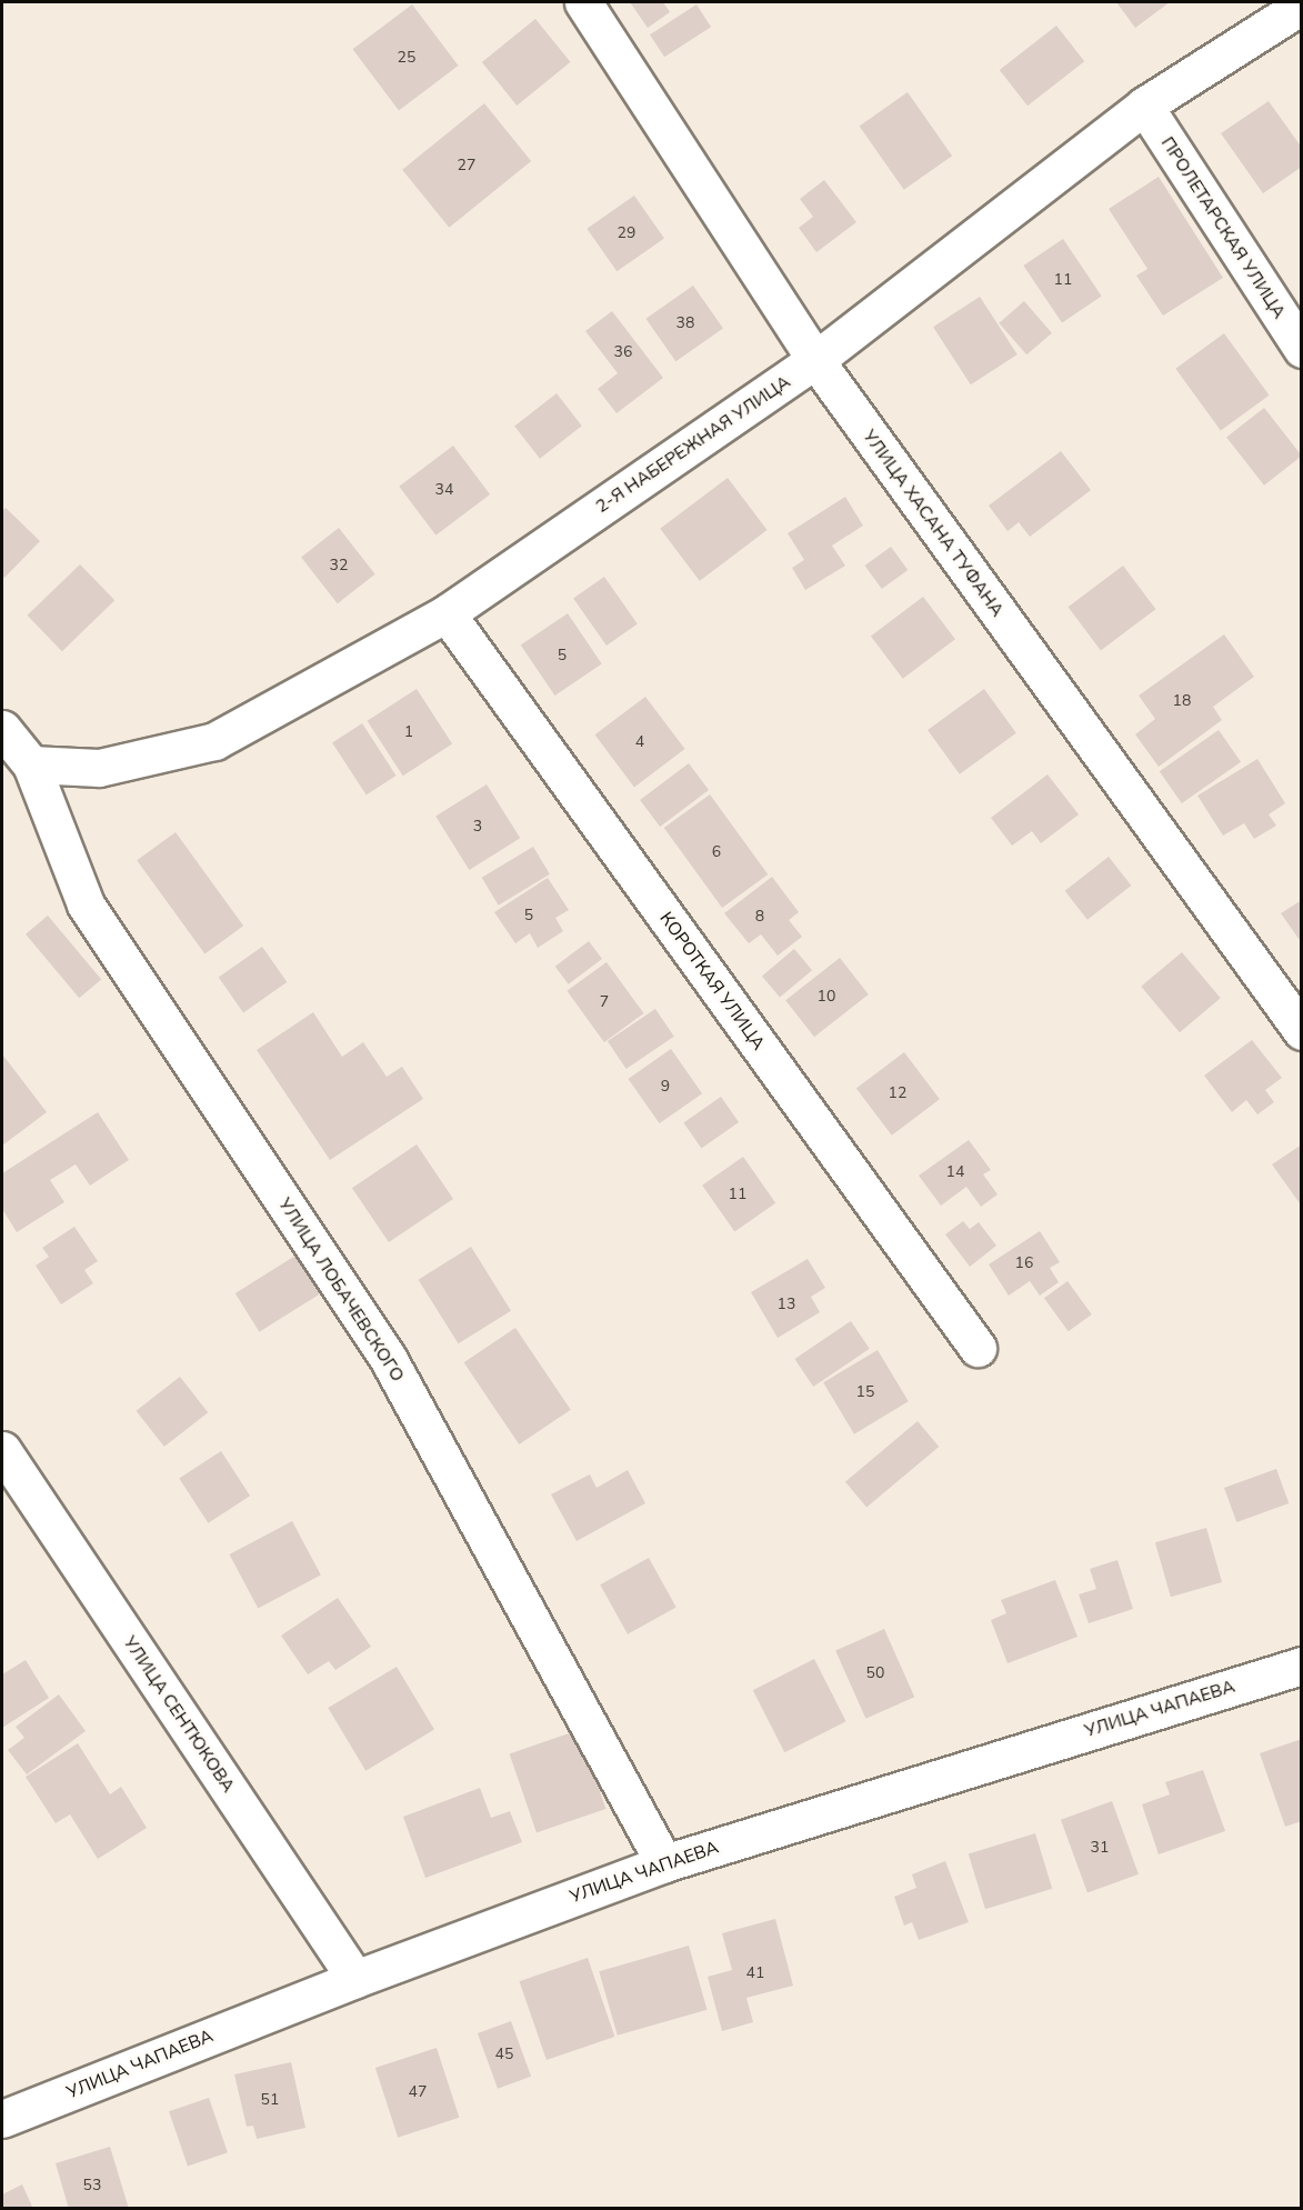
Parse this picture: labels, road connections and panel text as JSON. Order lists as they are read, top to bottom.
{
  "streets": {
    "street": [
      "ПРОЛЕТАРСКАЯ УЛИЦА",
      "2-Я НАБЕРЕЖНАЯ УЛИЦА",
      "УЛИЦА ХАСАНА ТУФАНА",
      "КОРОТКАЯ УЛИЦА",
      "УЛИЦА ЛОБАЧЕВСКОГО",
      "УЛИЦА ЧАПАЕВА",
      "УЛИЦА СЕНТЮКОВА"
    ]
  },
  "crossings": [
    ["ПРОЛЕТАРСКАЯ УЛИЦА", "2-Я НАБЕРЕЖНАЯ УЛИЦА"],
    ["2-Я НАБЕРЕЖНАЯ УЛИЦА", "УЛИЦА ХАСАНА ТУФАНА"],
    ["2-Я НАБЕРЕЖНАЯ УЛИЦА", "КОРОТКАЯ УЛИЦА"],
    ["2-Я НАБЕРЕЖНАЯ УЛИЦА", "УЛИЦА ЛОБАЧЕВСКОГО"],
    ["УЛИЦА ЛОБАЧЕВСКОГО", "УЛИЦА ЧАПАЕВА"],
    ["УЛИЦА ЧАПАЕВА", "УЛИЦА СЕНТЮКОВА"]
  ],
  "house_numbers": [
    "25",
    "27",
    "29",
    "11",
    "38",
    "36",
    "34",
    "32",
    "5",
    "18",
    "1",
    "4",
    "3",
    "6",
    "5",
    "8",
    "10",
    "7",
    "9",
    "12",
    "14",
    "11",
    "16",
    "13",
    "15",
    "50",
    "31",
    "41",
    "45",
    "47",
    "51",
    "53"
  ]
}
